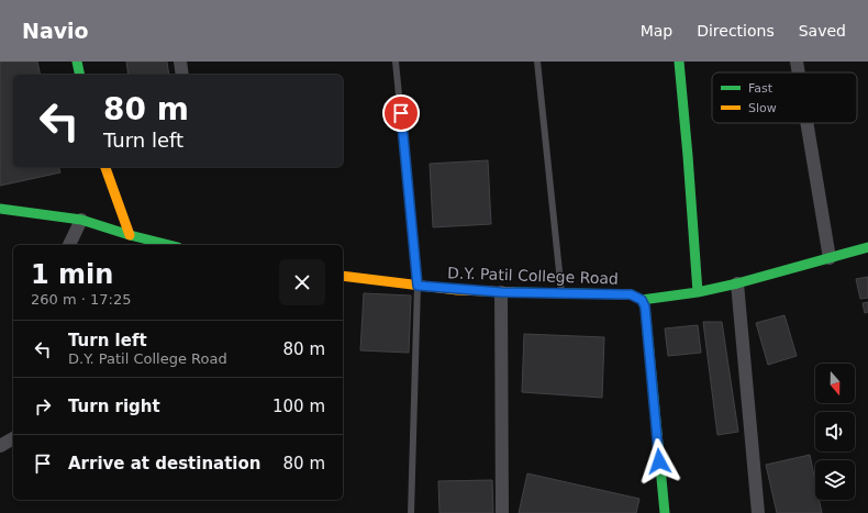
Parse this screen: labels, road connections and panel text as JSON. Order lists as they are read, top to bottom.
{
  "streets": {
    "street": ["D.Y. Patil College Road"]
  },
  "legend": ["Fast", "Slow"],
  "north": "bottom",
  "page": {
    "header": "Navio",
    "nav": ["Map", "Directions", "Saved"],
    "turn": ["80 m", "Turn left"],
    "heading": ["1 min", "260 m · 17:25"],
    "list": [
      {
        "name": "Turn left",
        "note": "D.Y. Patil College Road",
        "value": "80 m"
      },
      {
        "name": "Turn right",
        "value": "100 m"
      },
      {
        "name": "Arrive at destination",
        "value": "80 m"
      }
    ]
  }
}
